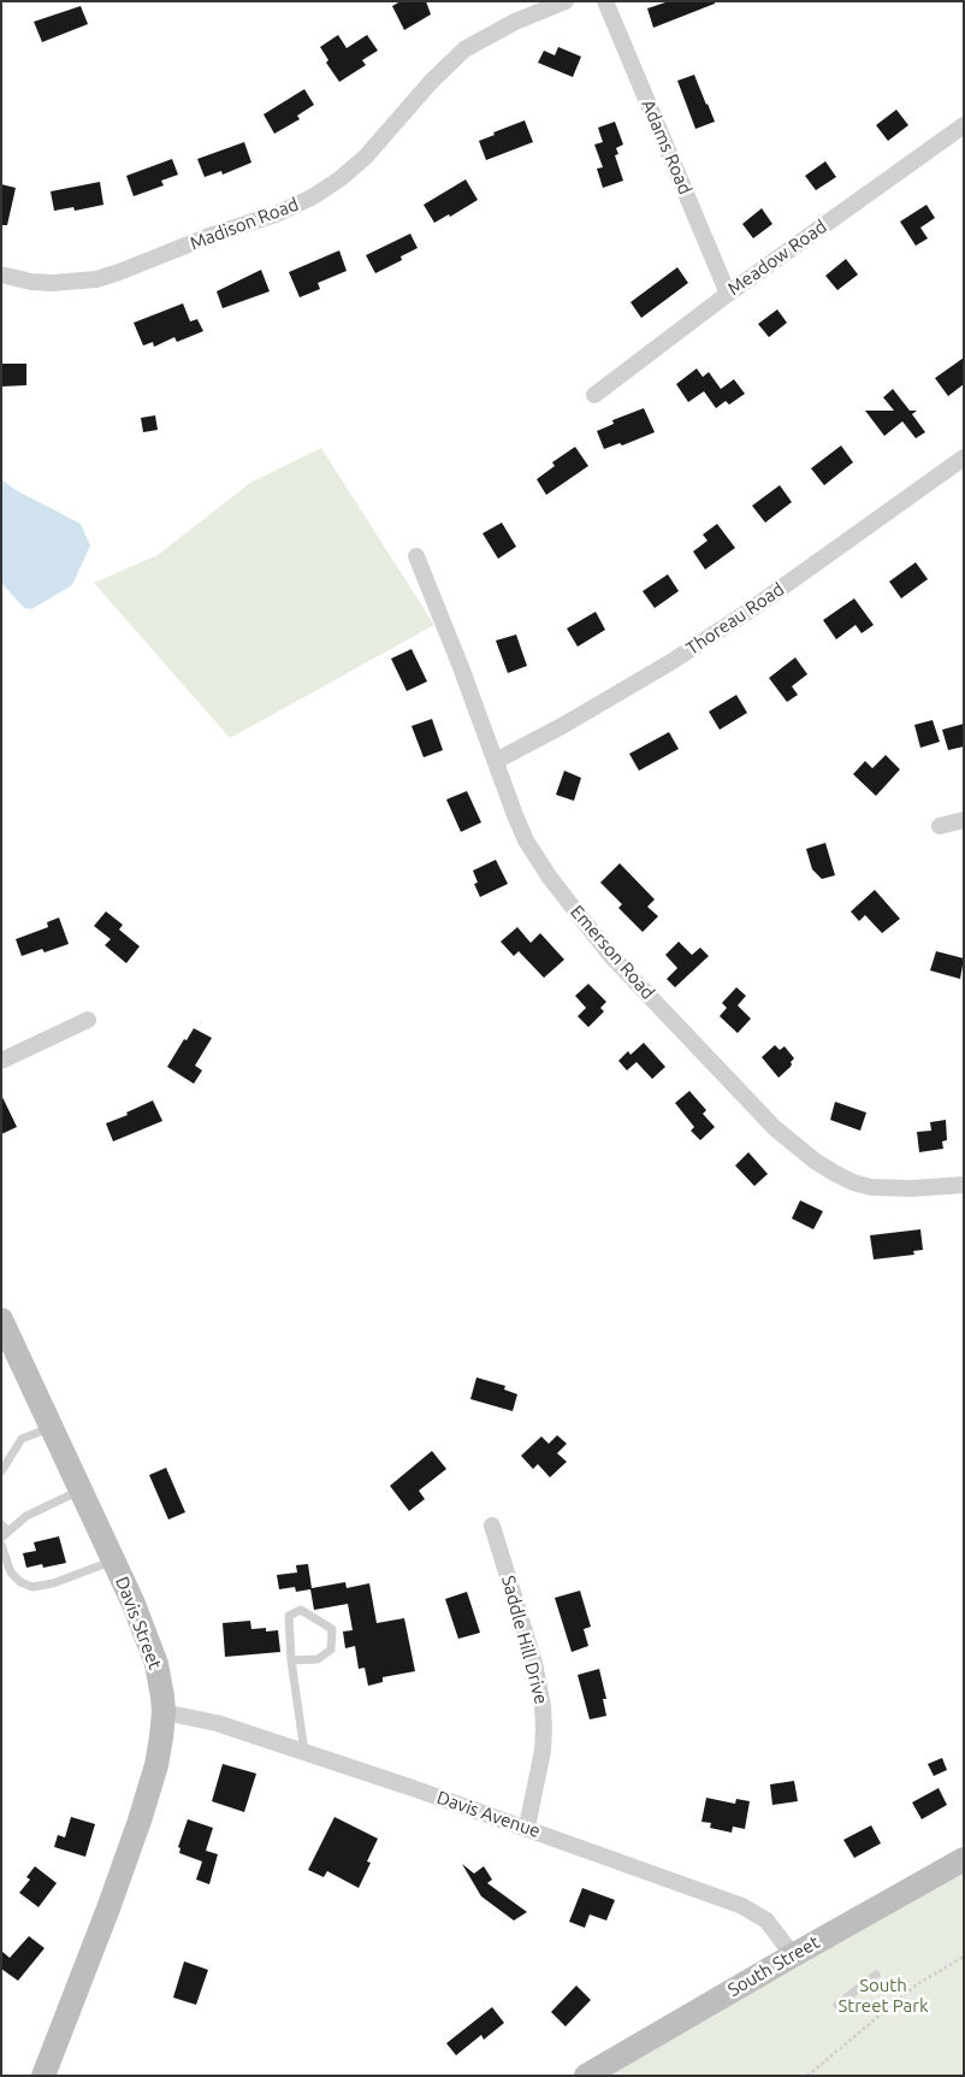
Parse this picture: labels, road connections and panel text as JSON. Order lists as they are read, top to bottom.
{
  "streets": {
    "street": [
      "Adams Road",
      "Madison Road",
      "Meadow Road",
      "Thoreau Road",
      "Emerson Road",
      "Davis Street",
      "Saddle Hill Drive",
      "Davis Avenue",
      "South Street"
    ]
  },
  "crossings": [
    ["Adams Road", "Meadow Road"],
    ["Thoreau Road", "Emerson Road"],
    ["Davis Street", "Davis Avenue"],
    ["Saddle Hill Drive", "Davis Avenue"],
    ["Davis Avenue", "South Street"]
  ],
  "parks": ["South Street Park"]
}
